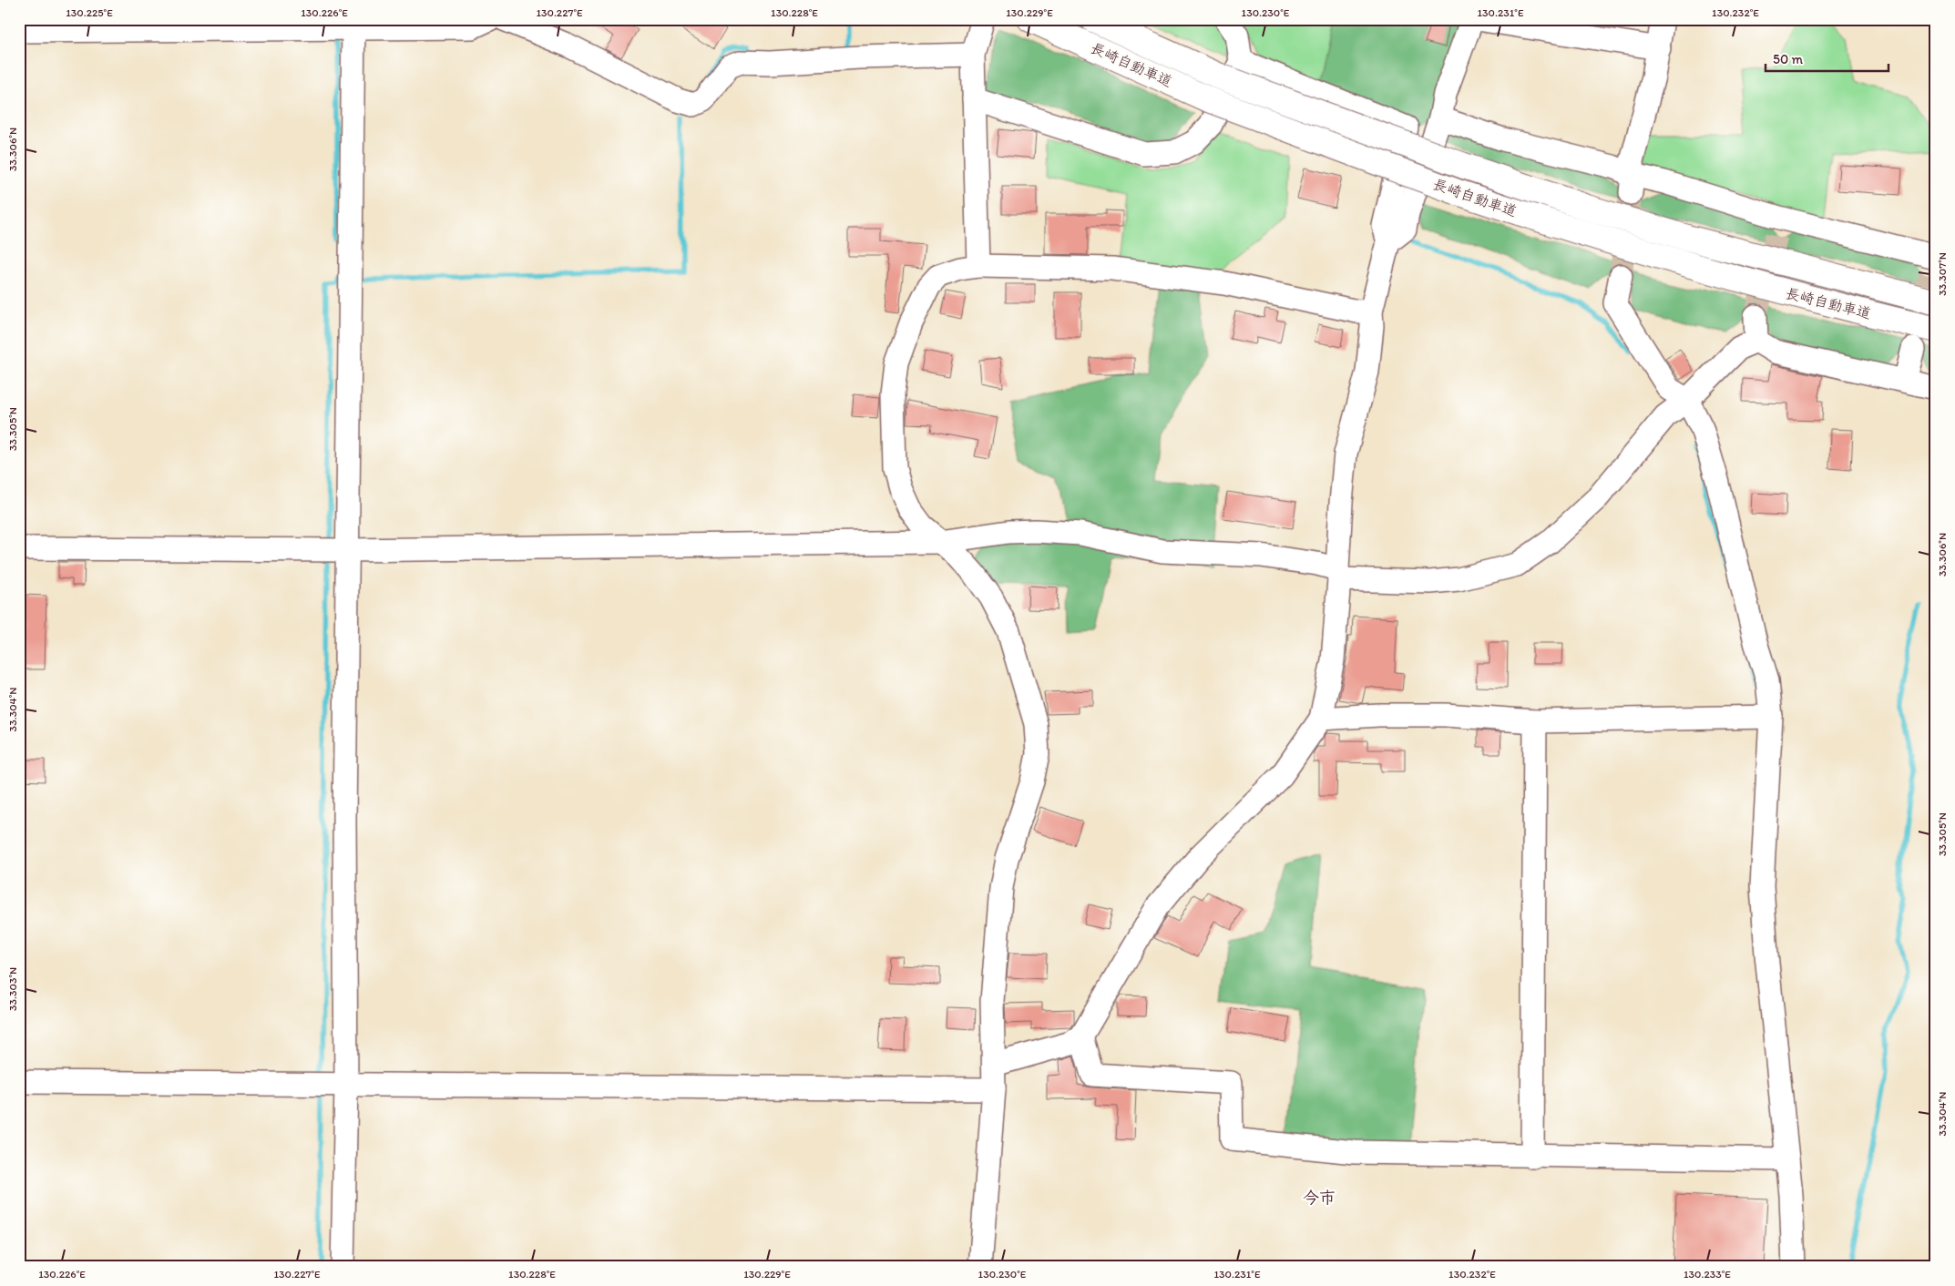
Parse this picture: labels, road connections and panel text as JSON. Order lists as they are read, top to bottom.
{
  "streets": {
    "highway": ["長崎自動車道"]
  },
  "districts": ["今市"],
  "scale_bar": "50 m",
  "coordinates": [
    "130.225°E",
    "130.226°E",
    "130.227°E",
    "130.228°E",
    "130.229°E",
    "130.230°E",
    "130.231°E",
    "130.232°E",
    "33.306°N",
    "33.307°N",
    "33.305°N",
    "33.304°N",
    "33.303°N",
    "130.233°E"
  ]
}
